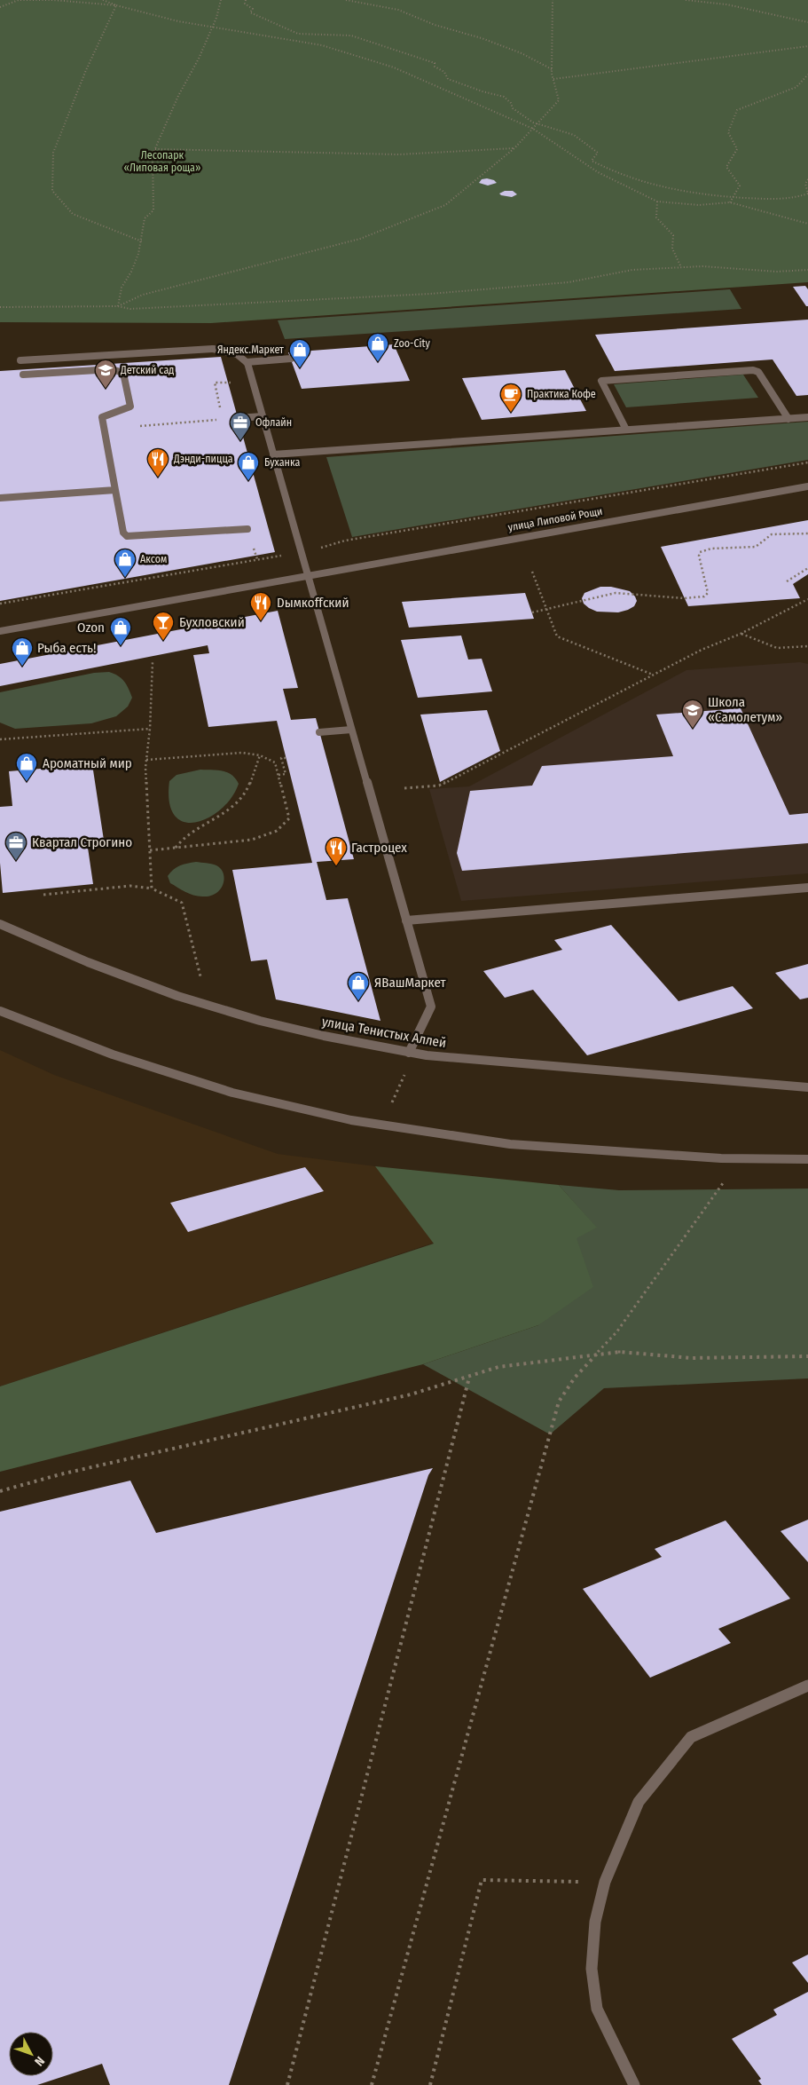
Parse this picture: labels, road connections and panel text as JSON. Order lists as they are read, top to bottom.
{
  "streets": {
    "street": ["улица Липовой Рощи", "улица Тенистых Аллей"]
  },
  "parks": ["Лесопарк «Липовая роща»"],
  "places": {
    "shop": [
      "Zoo-City",
      "Яндекс.Маркет",
      "Буханка",
      "Аксом",
      "Ozon",
      "Рыба есть!",
      "Ароматный мир",
      "ЯВашМаркет"
    ],
    "school or university": ["Детский сад", "Школа «Самолетум»"],
    "cafe": ["Практика Кофе"],
    "office": ["Офлайн", "Квартал Строгино"],
    "restaurant": ["Дэнди-пицца", "Dымкoffский", "Гастроцех"],
    "bar": ["Бухловский"]
  },
  "north": "bottom right"
}
